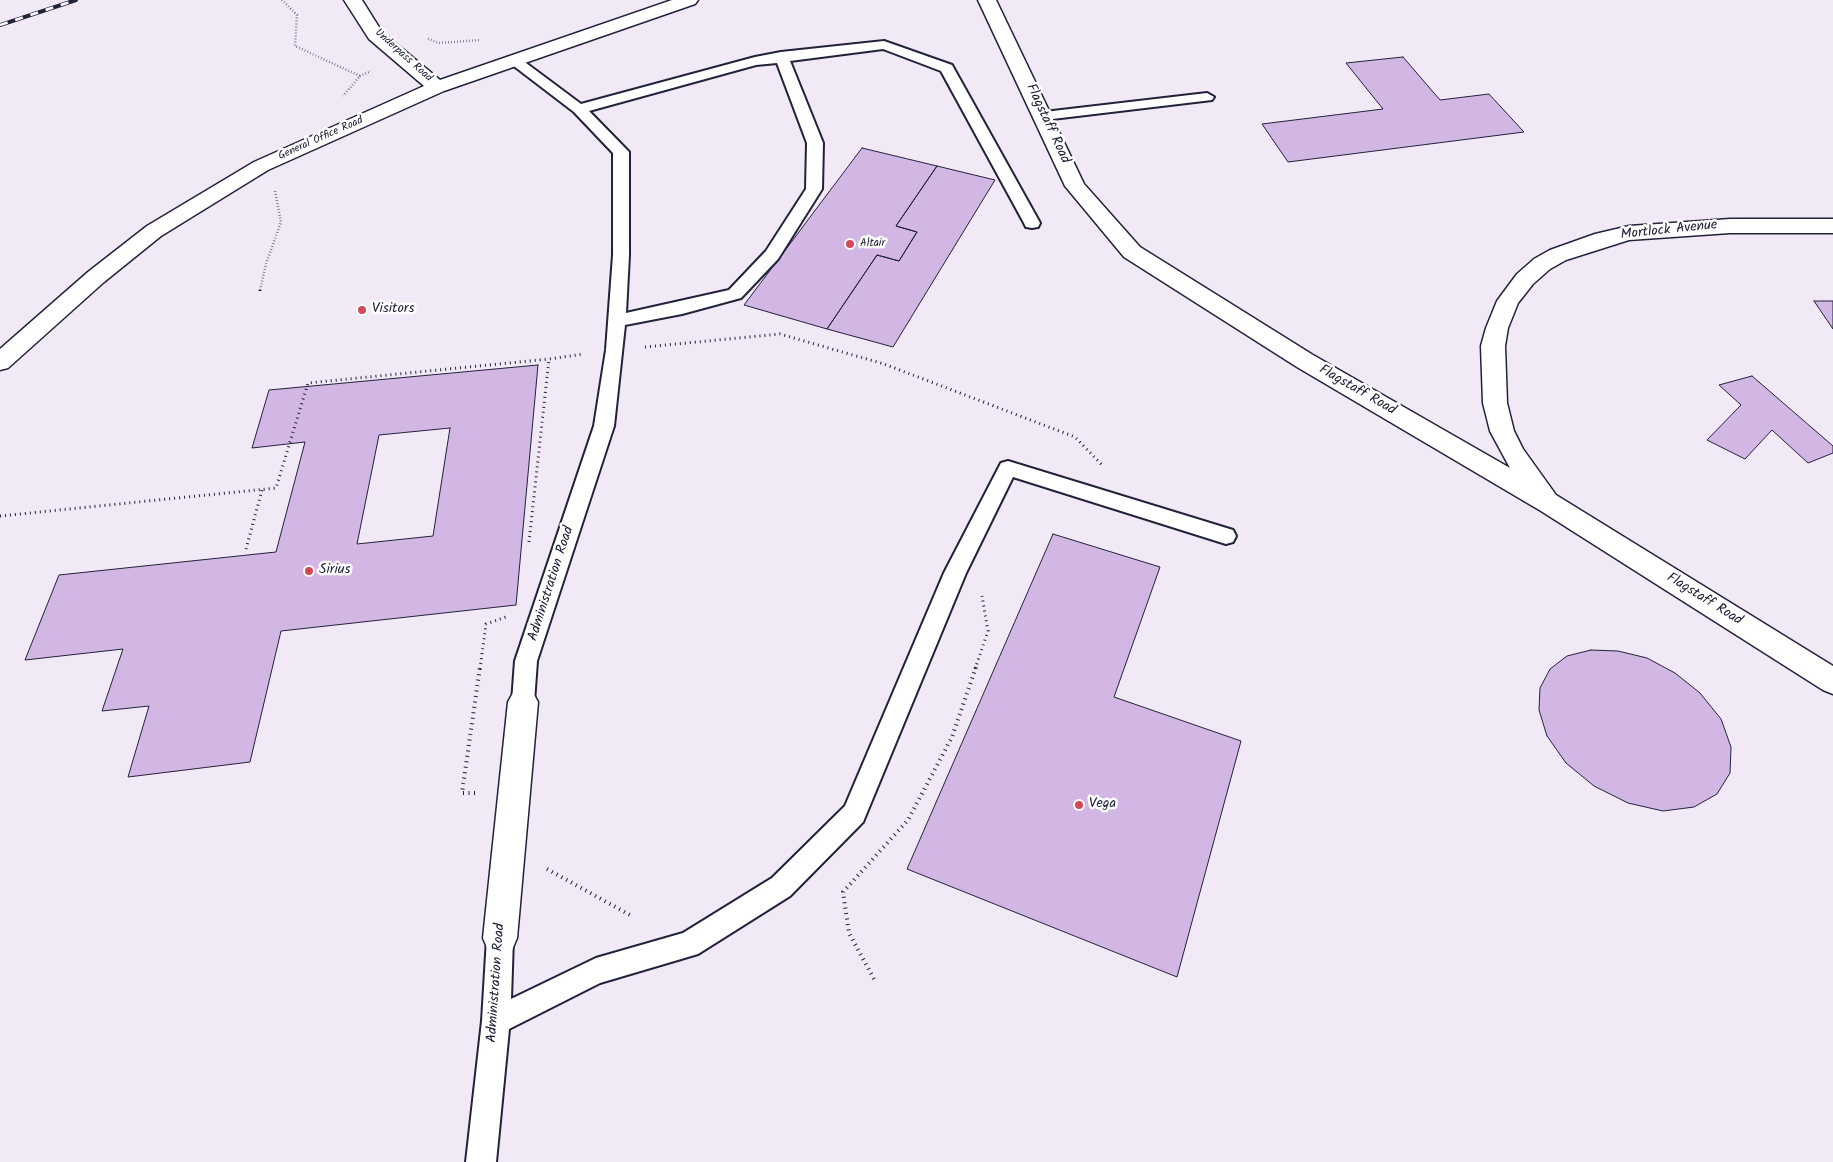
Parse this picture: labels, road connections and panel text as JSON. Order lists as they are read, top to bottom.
{
  "streets": {
    "street": [
      "Underpass Road",
      "Flagstaff Road",
      "General Office Road",
      "Mortlock Avenue",
      "Administration Road"
    ]
  },
  "crossings": [
    ["Underpass Road", "General Office Road"],
    ["Flagstaff Road", "Mortlock Avenue"],
    ["General Office Road", "Administration Road"]
  ],
  "places": [
    "Altair",
    "Visitors",
    "Sirius",
    "Vega"
  ]
}
